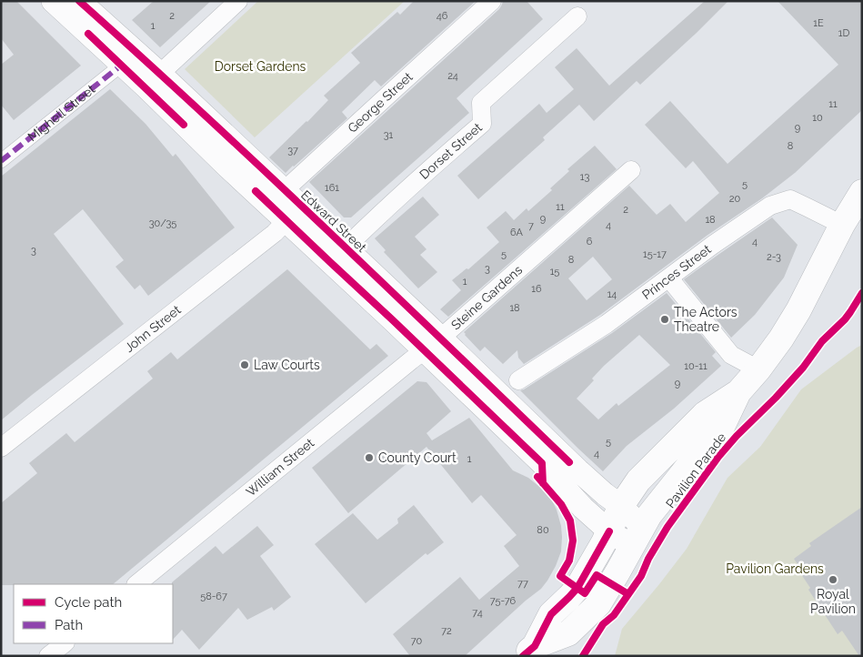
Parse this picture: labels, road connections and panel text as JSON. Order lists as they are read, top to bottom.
{
  "streets": {
    "highway": ["Pavilion Parade"],
    "street": [
      "George Street",
      "Mighell Street",
      "Dorset Street",
      "Edward Street",
      "Princes Street",
      "Steine Gardens",
      "John Street",
      "William Street"
    ]
  },
  "crossings": [
    ["George Street", "Edward Street"],
    ["Mighell Street", "Edward Street"],
    ["Dorset Street", "Edward Street"],
    ["Edward Street", "Steine Gardens"],
    ["Edward Street", "John Street"],
    ["Edward Street", "William Street"],
    ["Edward Street", "Pavilion Parade"],
    ["Princes Street", "Pavilion Parade"],
    ["Steine Gardens", "William Street"]
  ],
  "parks": ["Dorset Gardens", "Pavilion Gardens"],
  "places": [
    "The Actors Theatre",
    "Law Courts",
    "County Court",
    "Royal Pavilion"
  ],
  "house_numbers": [
    "2",
    "46",
    "1E",
    "1",
    "1D",
    "24",
    "11",
    "10",
    "9",
    "31",
    "8",
    "37",
    "13",
    "5",
    "161",
    "20",
    "11",
    "2",
    "9",
    "18",
    "30/35",
    "4",
    "7",
    "6A",
    "6",
    "4",
    "3",
    "5",
    "15-17",
    "2-3",
    "8",
    "3",
    "15",
    "1",
    "16",
    "14",
    "18",
    "10-11",
    "9",
    "5",
    "4",
    "1",
    "80",
    "77",
    "58-67",
    "75-76",
    "74",
    "72",
    "70"
  ],
  "legend": ["Cycle path", "Path"]
}
